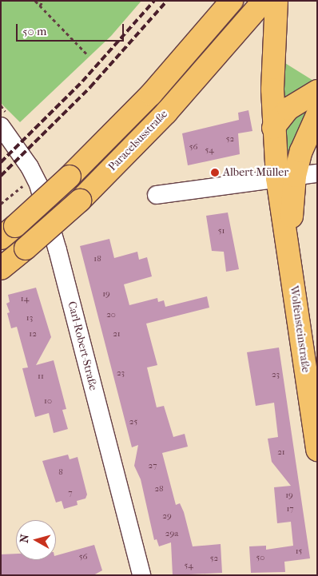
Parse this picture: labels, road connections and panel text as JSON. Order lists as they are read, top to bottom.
{
  "streets": {
    "main road": ["Paracelsusstraße", "Wolfensteinstraße"],
    "street": ["Carl-Robert-Straße"]
  },
  "places": ["Albert Müller"],
  "house_numbers": [
    "52",
    "56",
    "54",
    "51",
    "18",
    "19",
    "14",
    "20",
    "13",
    "12",
    "21",
    "23",
    "23",
    "11",
    "10",
    "25",
    "21",
    "27",
    "8",
    "28",
    "7",
    "19",
    "17",
    "29",
    "29a",
    "15",
    "56",
    "50",
    "52",
    "54"
  ],
  "scale_bar": "50 m",
  "north": "left"
}
